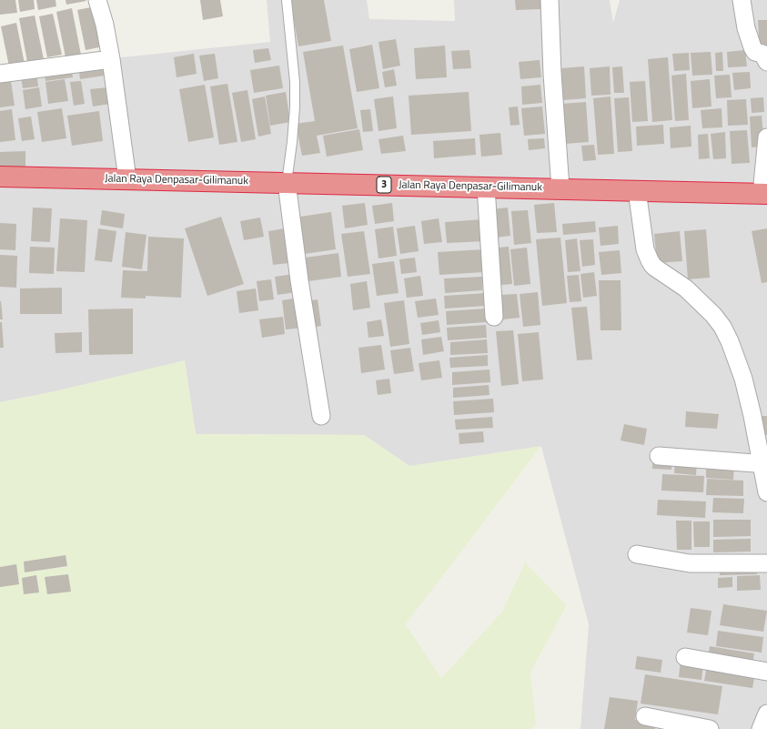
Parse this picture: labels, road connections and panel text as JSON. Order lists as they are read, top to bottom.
{
  "streets": {
    "highway": ["Jalan Raya Denpasar-Gilimanuk", "3"]
  }
}
